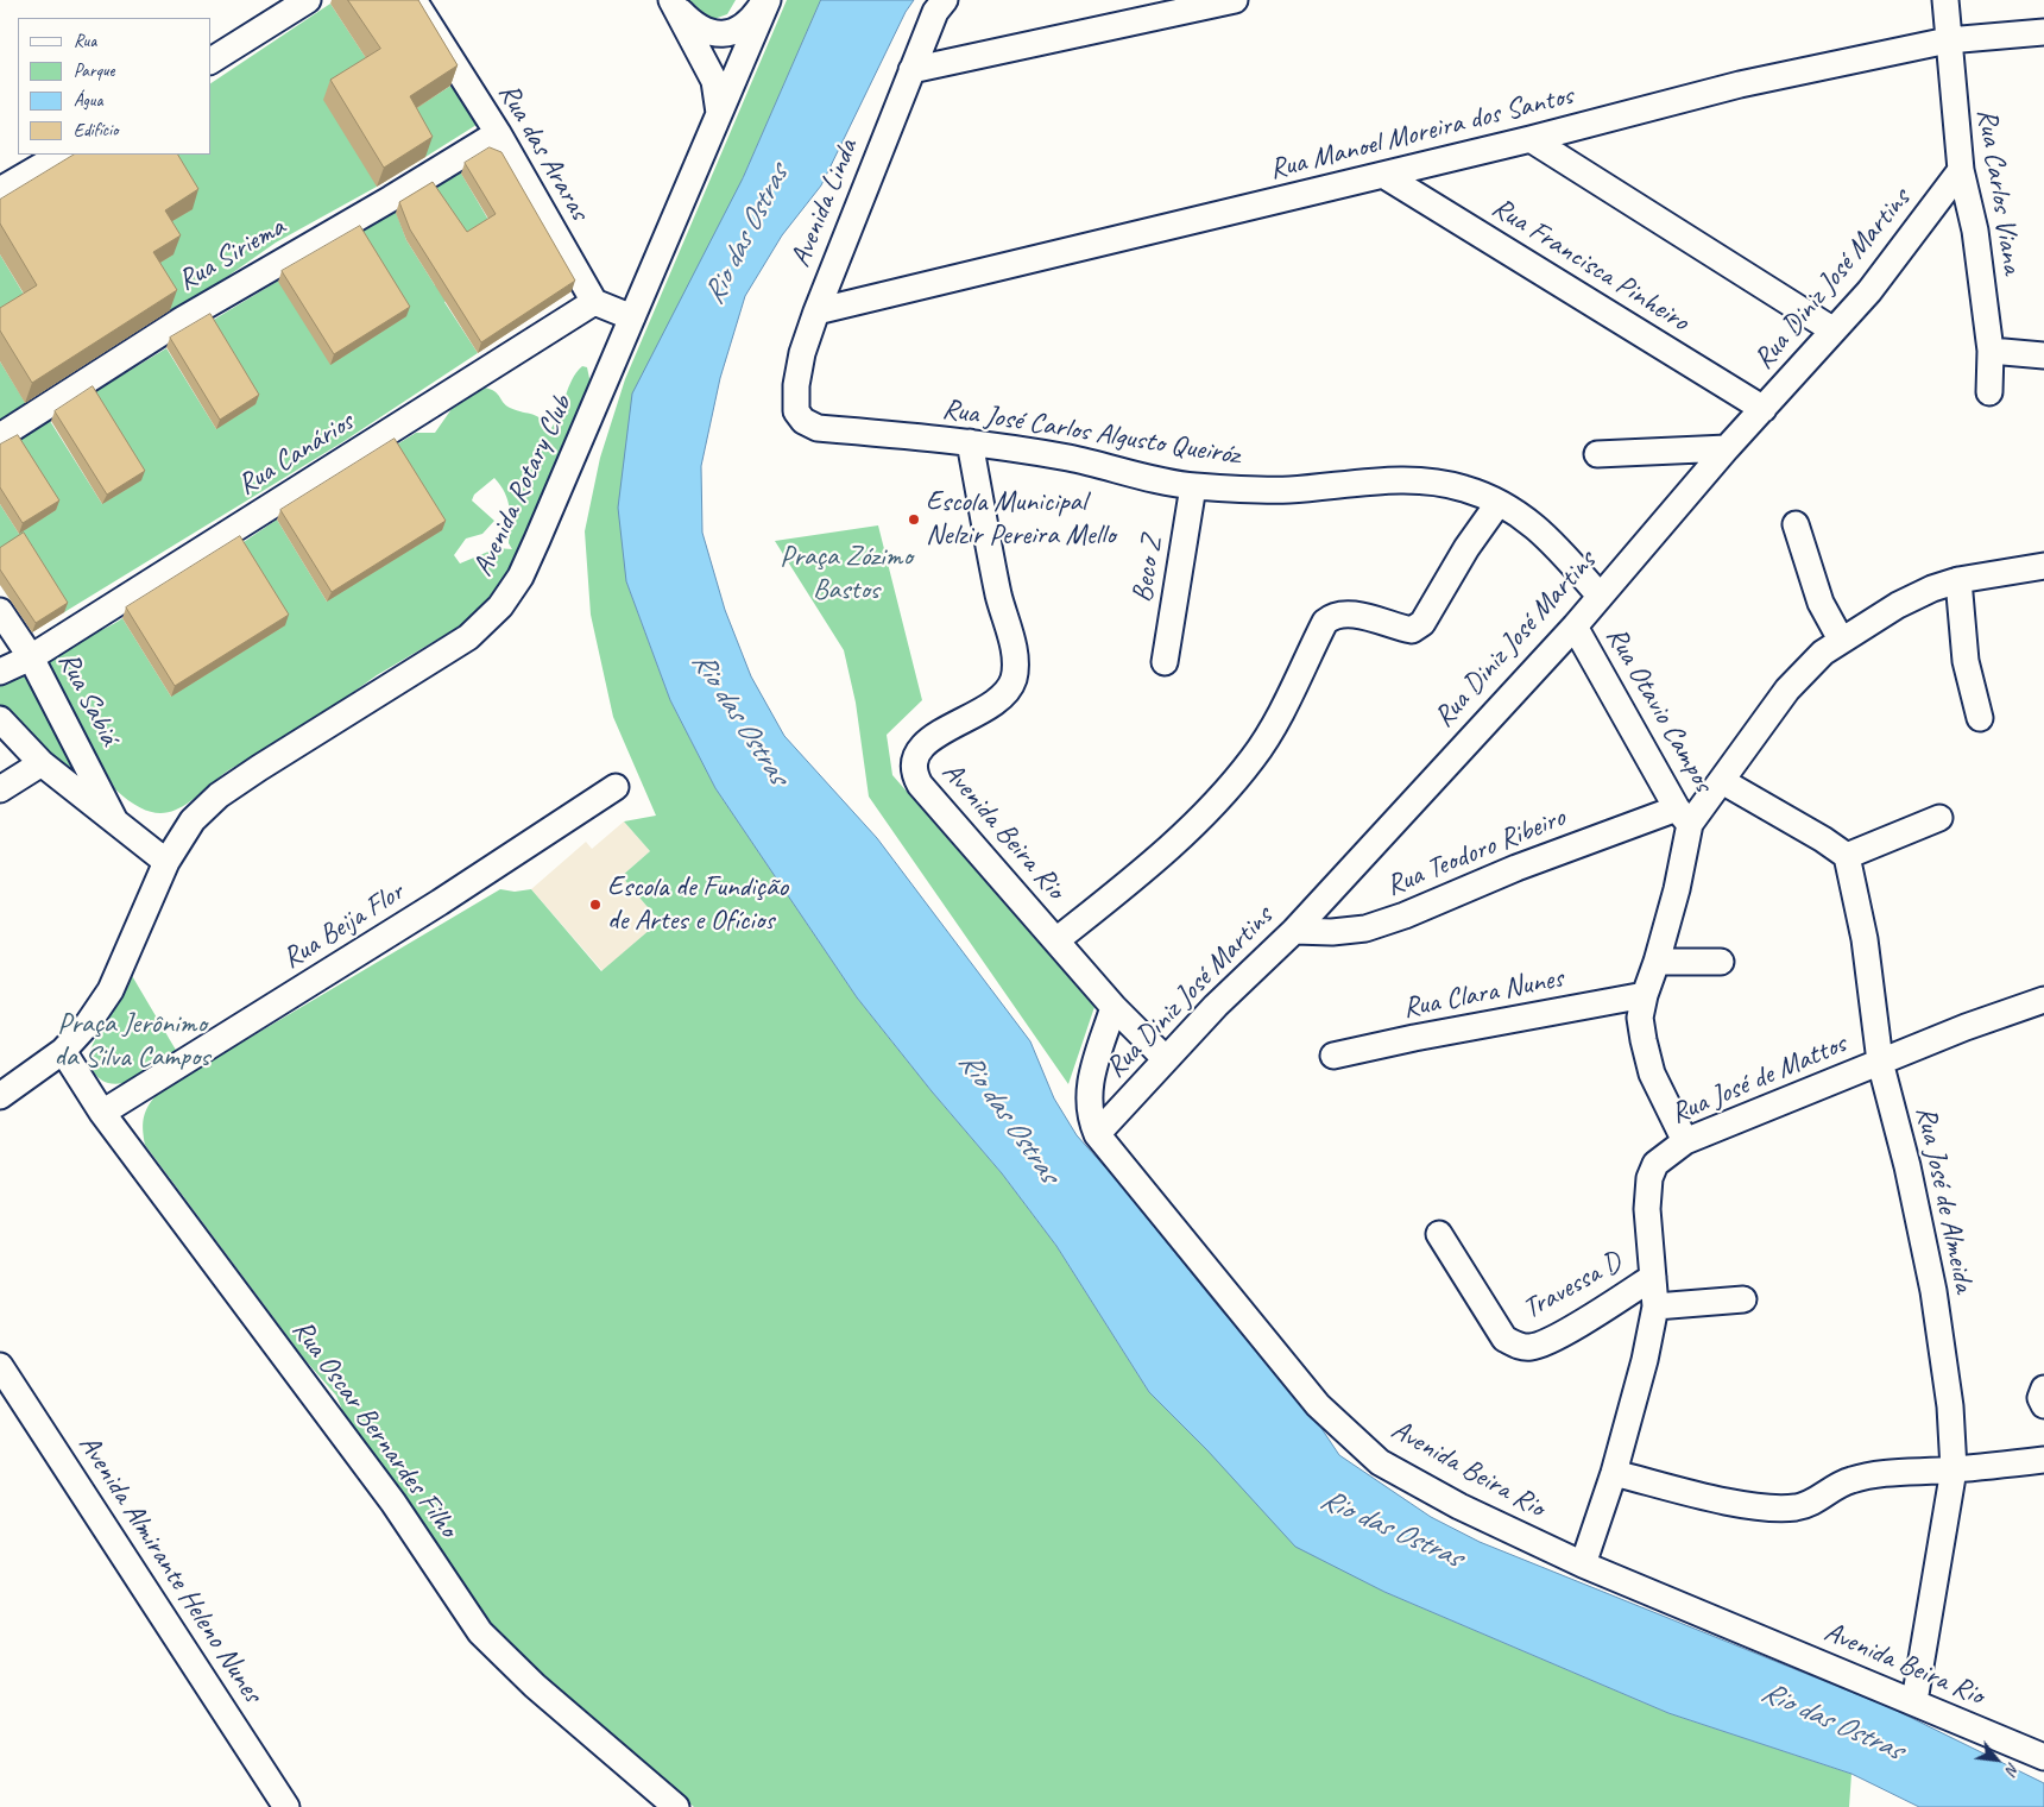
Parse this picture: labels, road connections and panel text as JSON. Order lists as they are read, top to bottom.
{
  "streets": {
    "street": [
      "Rua Manoel Moreira dos Santos",
      "Rua das Araras",
      "Rua Carlos Viana",
      "Avenida Linda",
      "Rua Siriema",
      "Rua Francisca Pinheiro",
      "Rua Diniz José Martins",
      "Rua José Carlos Algusto Queiróz",
      "Rua Canários",
      "Avenida Rotary Club",
      "Beco Z",
      "Rua Sabiá",
      "Rua Otavio Campos",
      "Avenida Beira Rio",
      "Rua Teodoro Ribeiro",
      "Rua Beija Flor",
      "Rua Clara Nunes",
      "Rua José de Mattos",
      "Rua José de Almeida",
      "Travessa D",
      "Rua Oscar Bernardes Filho",
      "Avenida Almirante Heleno Nunes"
    ]
  },
  "crossings": [
    ["Rua Manoel Moreira dos Santos", "Rua Carlos Viana"],
    ["Rua Manoel Moreira dos Santos", "Avenida Linda"],
    ["Rua Manoel Moreira dos Santos", "Rua Francisca Pinheiro"],
    ["Rua das Araras", "Rua Siriema"],
    ["Rua das Araras", "Rua Canários"],
    ["Rua Carlos Viana", "Rua Diniz José Martins"],
    ["Avenida Linda", "Rua José Carlos Algusto Queiróz"],
    ["Rua Francisca Pinheiro", "Rua Diniz José Martins"],
    ["Rua Diniz José Martins", "Rua José Carlos Algusto Queiróz"],
    ["Rua Diniz José Martins", "Rua Otavio Campos"],
    ["Rua Diniz José Martins", "Avenida Beira Rio"],
    ["Rua Diniz José Martins", "Rua Teodoro Ribeiro"],
    ["Rua José Carlos Algusto Queiróz", "Beco Z"],
    ["Rua José Carlos Algusto Queiróz", "Avenida Beira Rio"],
    ["Rua Canários", "Rua Sabiá"],
    ["Avenida Rotary Club", "Rua Oscar Bernardes Filho"],
    ["Rua Otavio Campos", "Rua Teodoro Ribeiro"],
    ["Avenida Beira Rio", "Rua José de Mattos"],
    ["Avenida Beira Rio", "Rua José de Almeida"],
    ["Rua Beija Flor", "Rua Oscar Bernardes Filho"],
    ["Rua José de Mattos", "Rua José de Almeida"],
    ["Rua José de Mattos", "Travessa D"]
  ],
  "water": ["Rio das Ostras"],
  "parks": ["Praça Zózimo Bastos", "Praça Jerônimo da Silva Campos"],
  "places": ["Escola Municipal Nelzir Pereira Mello", "Escola de Fundição de Artes e Ofícios"],
  "legend": [
    "Rua",
    "Parque",
    "Água",
    "Edifício"
  ],
  "north": "bottom right"
}
